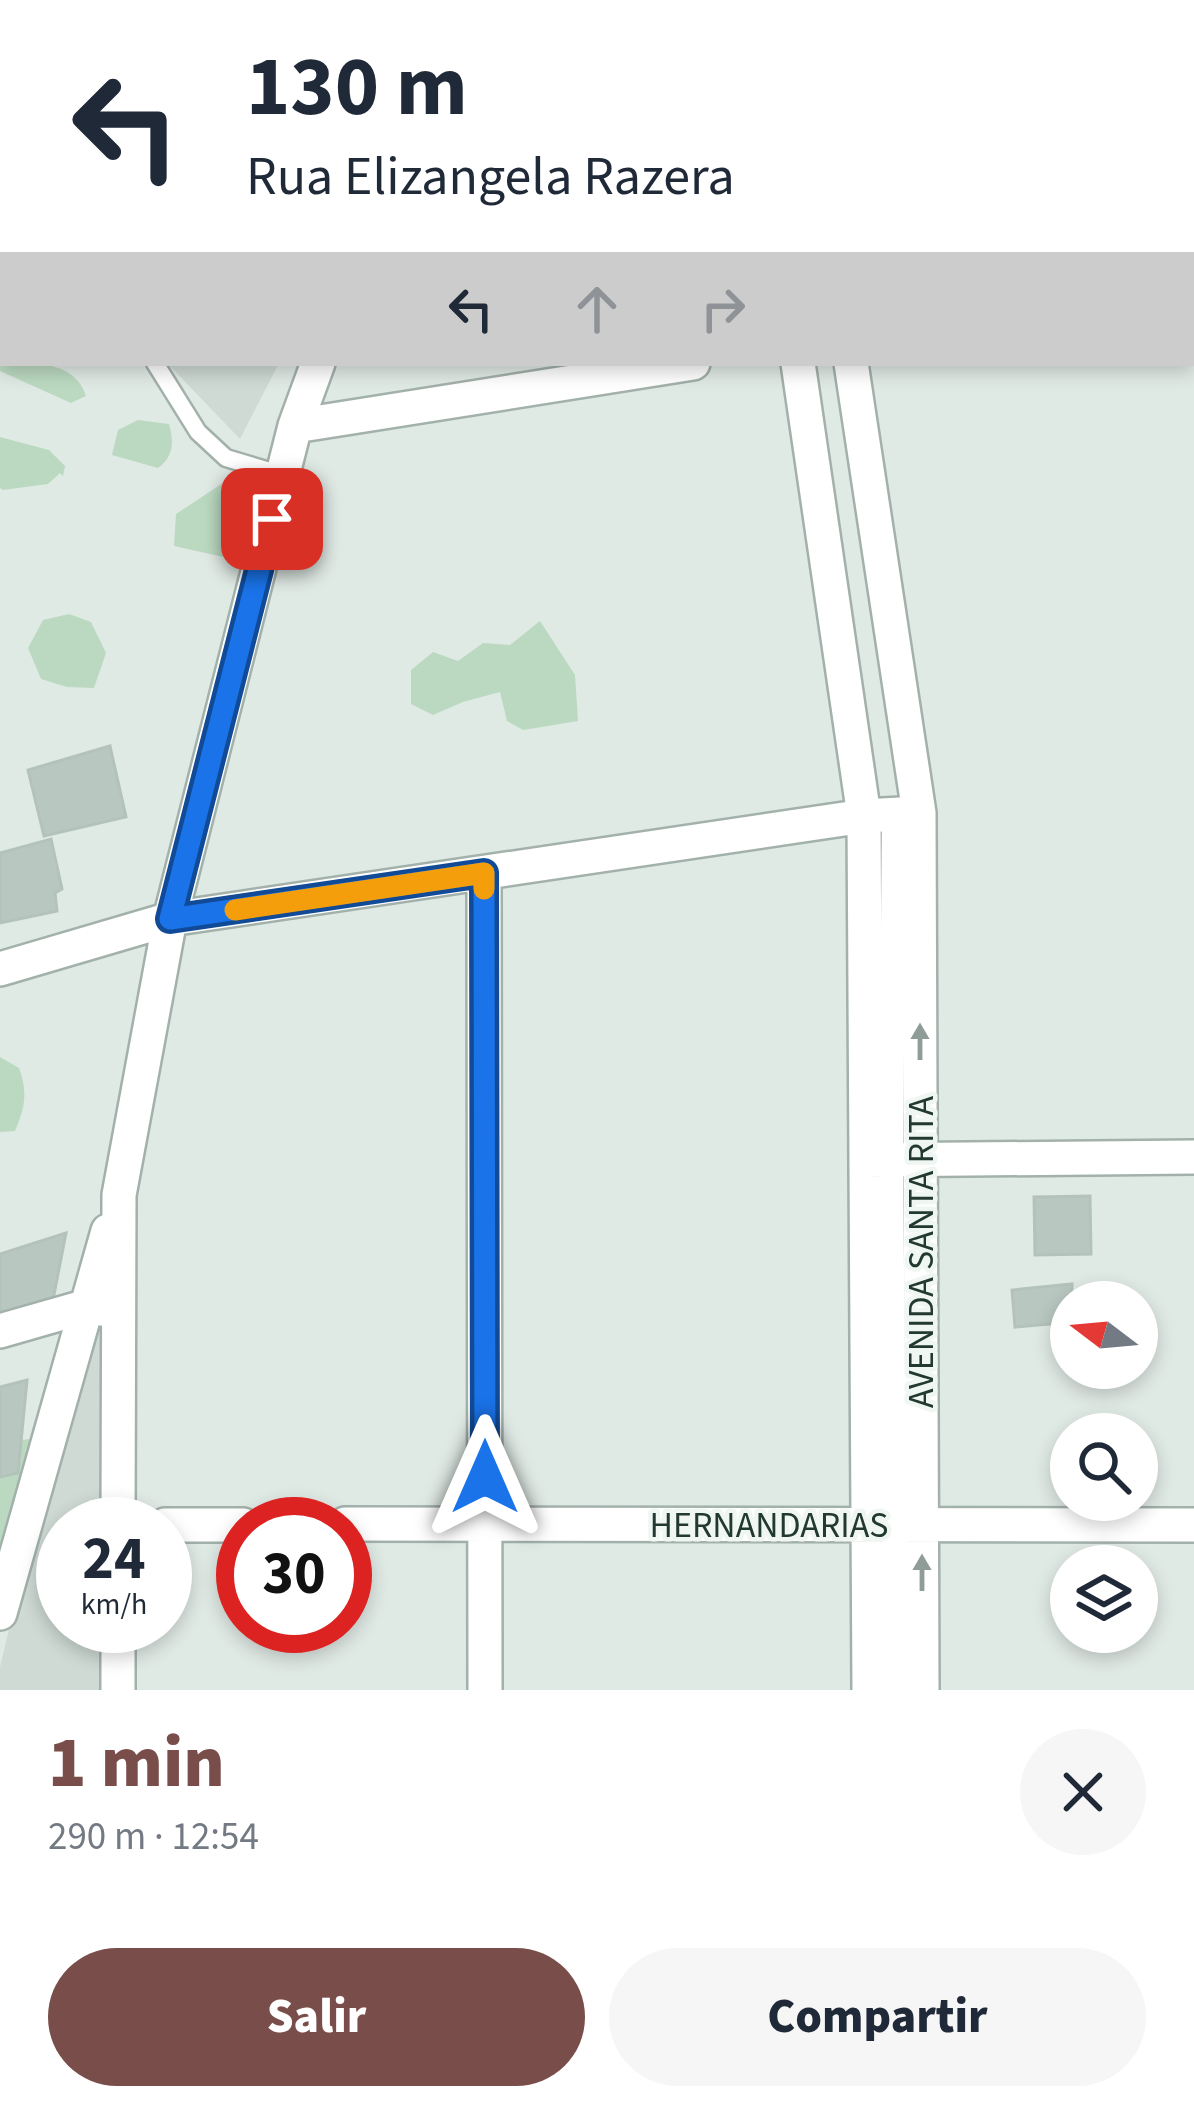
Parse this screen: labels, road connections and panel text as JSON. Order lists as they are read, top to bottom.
{
  "streets": {
    "street": ["AVENIDA SANTA RITA", "HERNANDARIAS"]
  },
  "crossings": [
    ["AVENIDA SANTA RITA", "HERNANDARIAS"]
  ],
  "north": "left",
  "page": {
    "turn": ["130 m", "Rua Elizangela Razera"],
    "speed": "24 km/h",
    "limit": "30",
    "heading": ["1 min", "290 m · 12:54"],
    "buttons": ["Salir", "Compartir"]
  }
}
